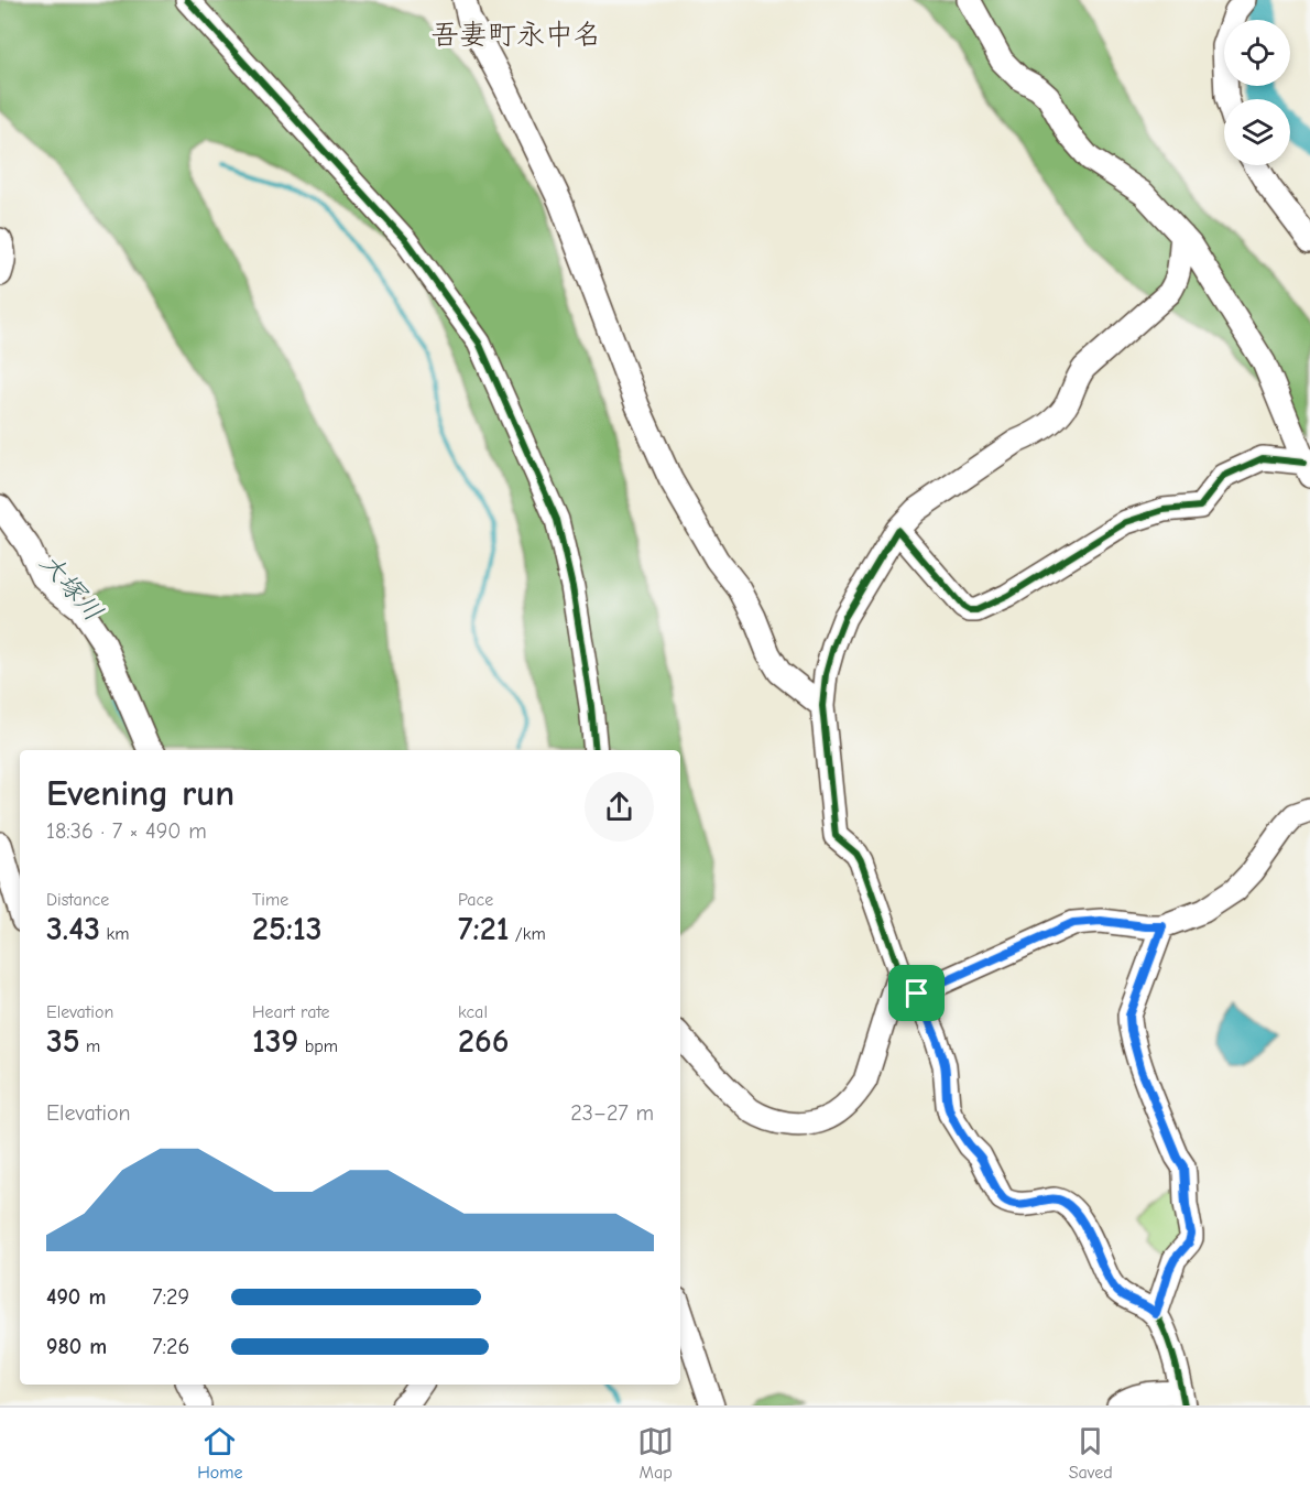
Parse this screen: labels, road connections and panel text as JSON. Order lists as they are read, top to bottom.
{
  "districts": ["吾妻町永中名"],
  "water": ["大塚川"],
  "page": {
    "heading": ["Evening run", "18:36 · 7 × 490 m"],
    "stats": [
      ["Distance", "3.43 km"],
      ["Time", "25:13"],
      ["Pace", "7:21 /km"],
      ["Elevation", "35 m"],
      ["Heart rate", "139 bpm"],
      ["kcal", "266"]
    ],
    "chart": ["Elevation", "23–27 m"],
    "list": [
      {
        "name": "490 m",
        "note": "7:29"
      },
      {
        "name": "980 m",
        "note": "7:26"
      }
    ],
    "tabs": ["Home", "Map", "Saved"]
  }
}
